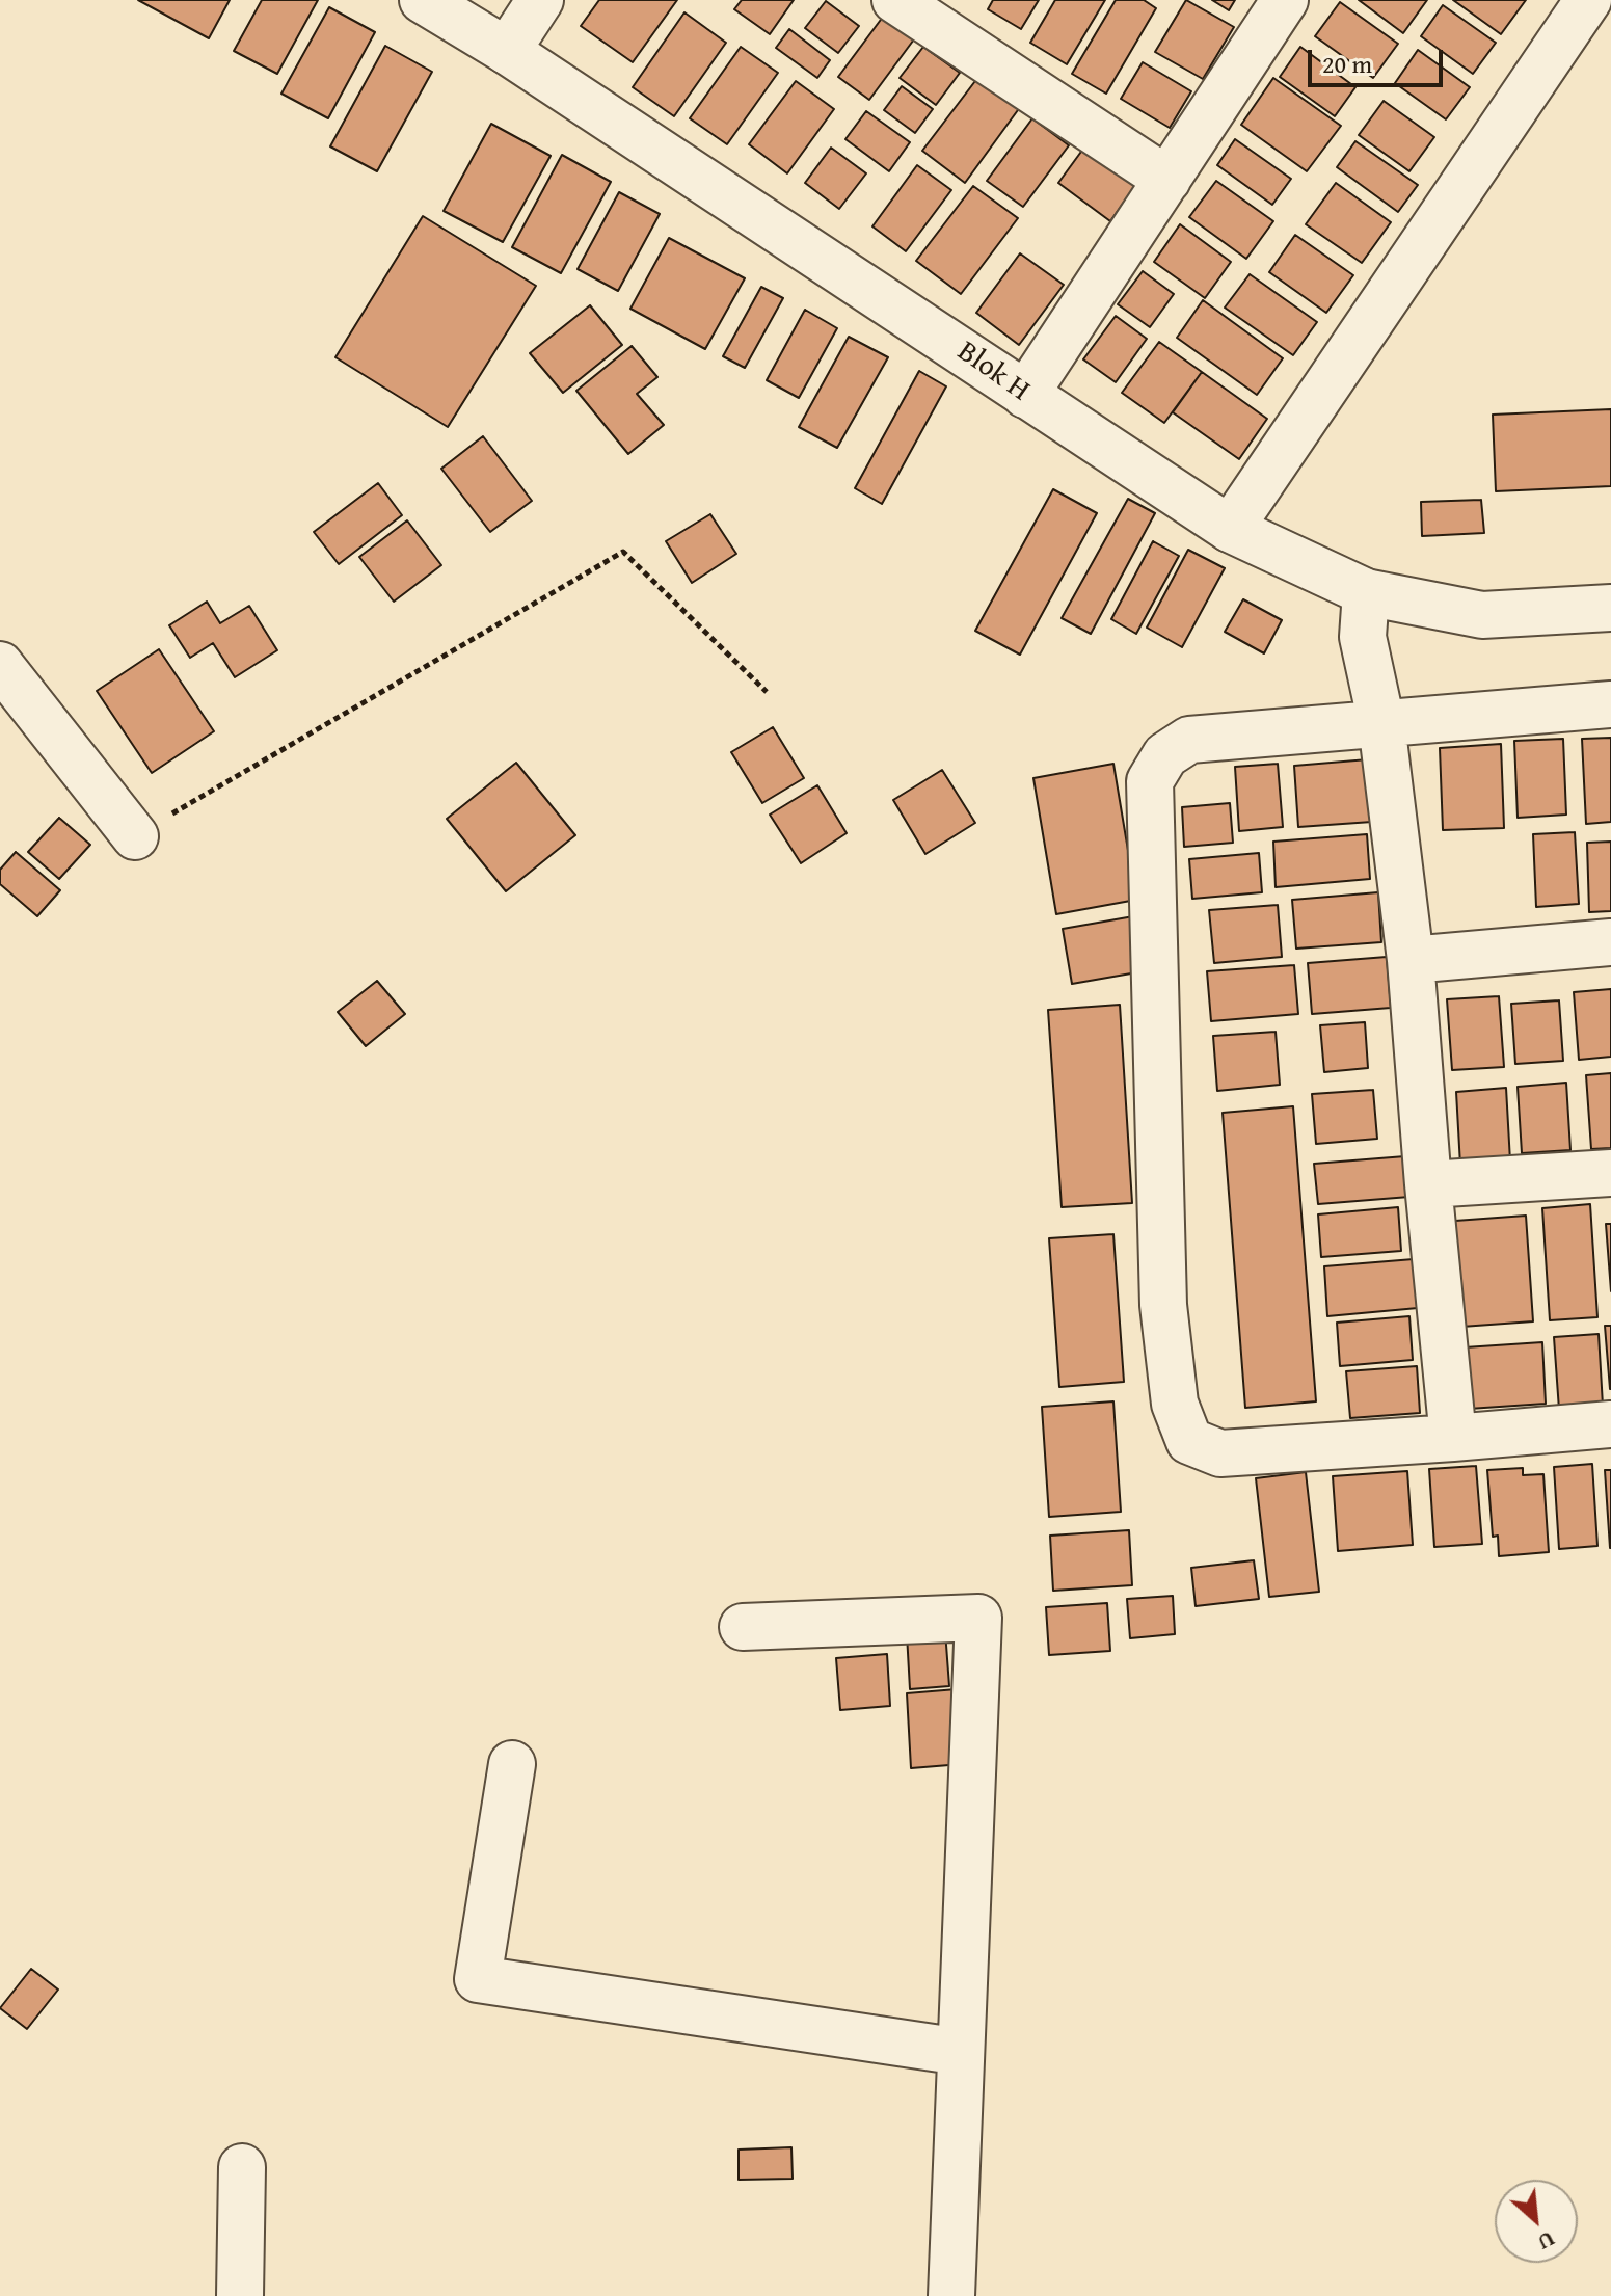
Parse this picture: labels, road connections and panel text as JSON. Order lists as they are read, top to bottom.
{
  "streets": {
    "street": ["Blok H"]
  },
  "scale_bar": "20 m",
  "north": "bottom right"
}
